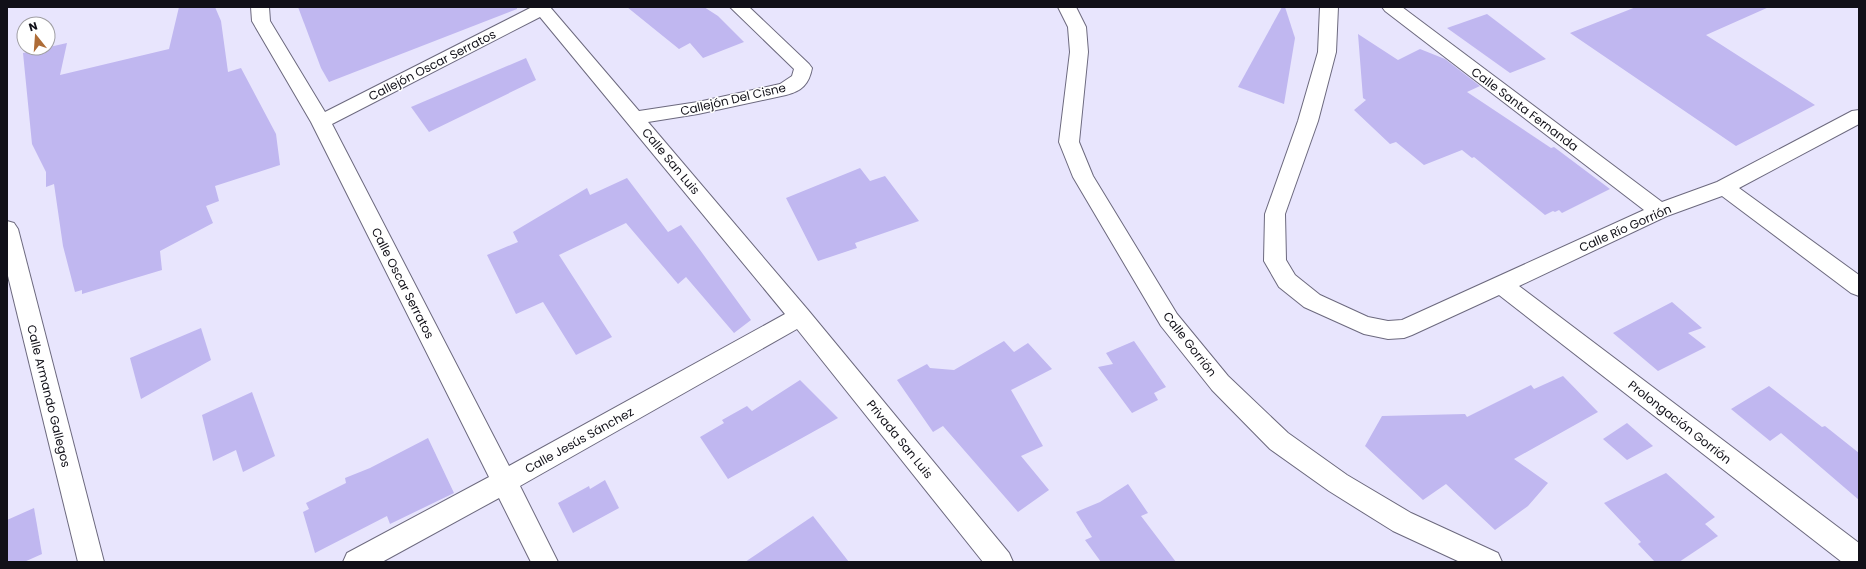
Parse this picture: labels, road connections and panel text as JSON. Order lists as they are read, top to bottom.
{
  "streets": {
    "street": [
      "Callejón Oscar Serratos",
      "Callejón Del Cisne",
      "Calle Santa Fernanda",
      "Calle San Luis",
      "Calle Río Gorrión",
      "Calle Oscar Serratos",
      "Calle Gorrión",
      "Calle Armando Gallegos",
      "Prolongación Gorrión",
      "Privada San Luis",
      "Calle Jesús Sánchez"
    ]
  },
  "crossings": [
    ["Callejón Oscar Serratos", "Calle San Luis"],
    ["Callejón Oscar Serratos", "Calle Oscar Serratos"],
    ["Callejón Del Cisne", "Calle San Luis"],
    ["Calle Santa Fernanda", "Calle Río Gorrión"],
    ["Calle San Luis", "Privada San Luis"],
    ["Calle San Luis", "Calle Jesús Sánchez"],
    ["Calle Río Gorrión", "Prolongación Gorrión"],
    ["Calle Oscar Serratos", "Calle Jesús Sánchez"],
    ["Privada San Luis", "Calle Jesús Sánchez"]
  ],
  "north": "top"
}
